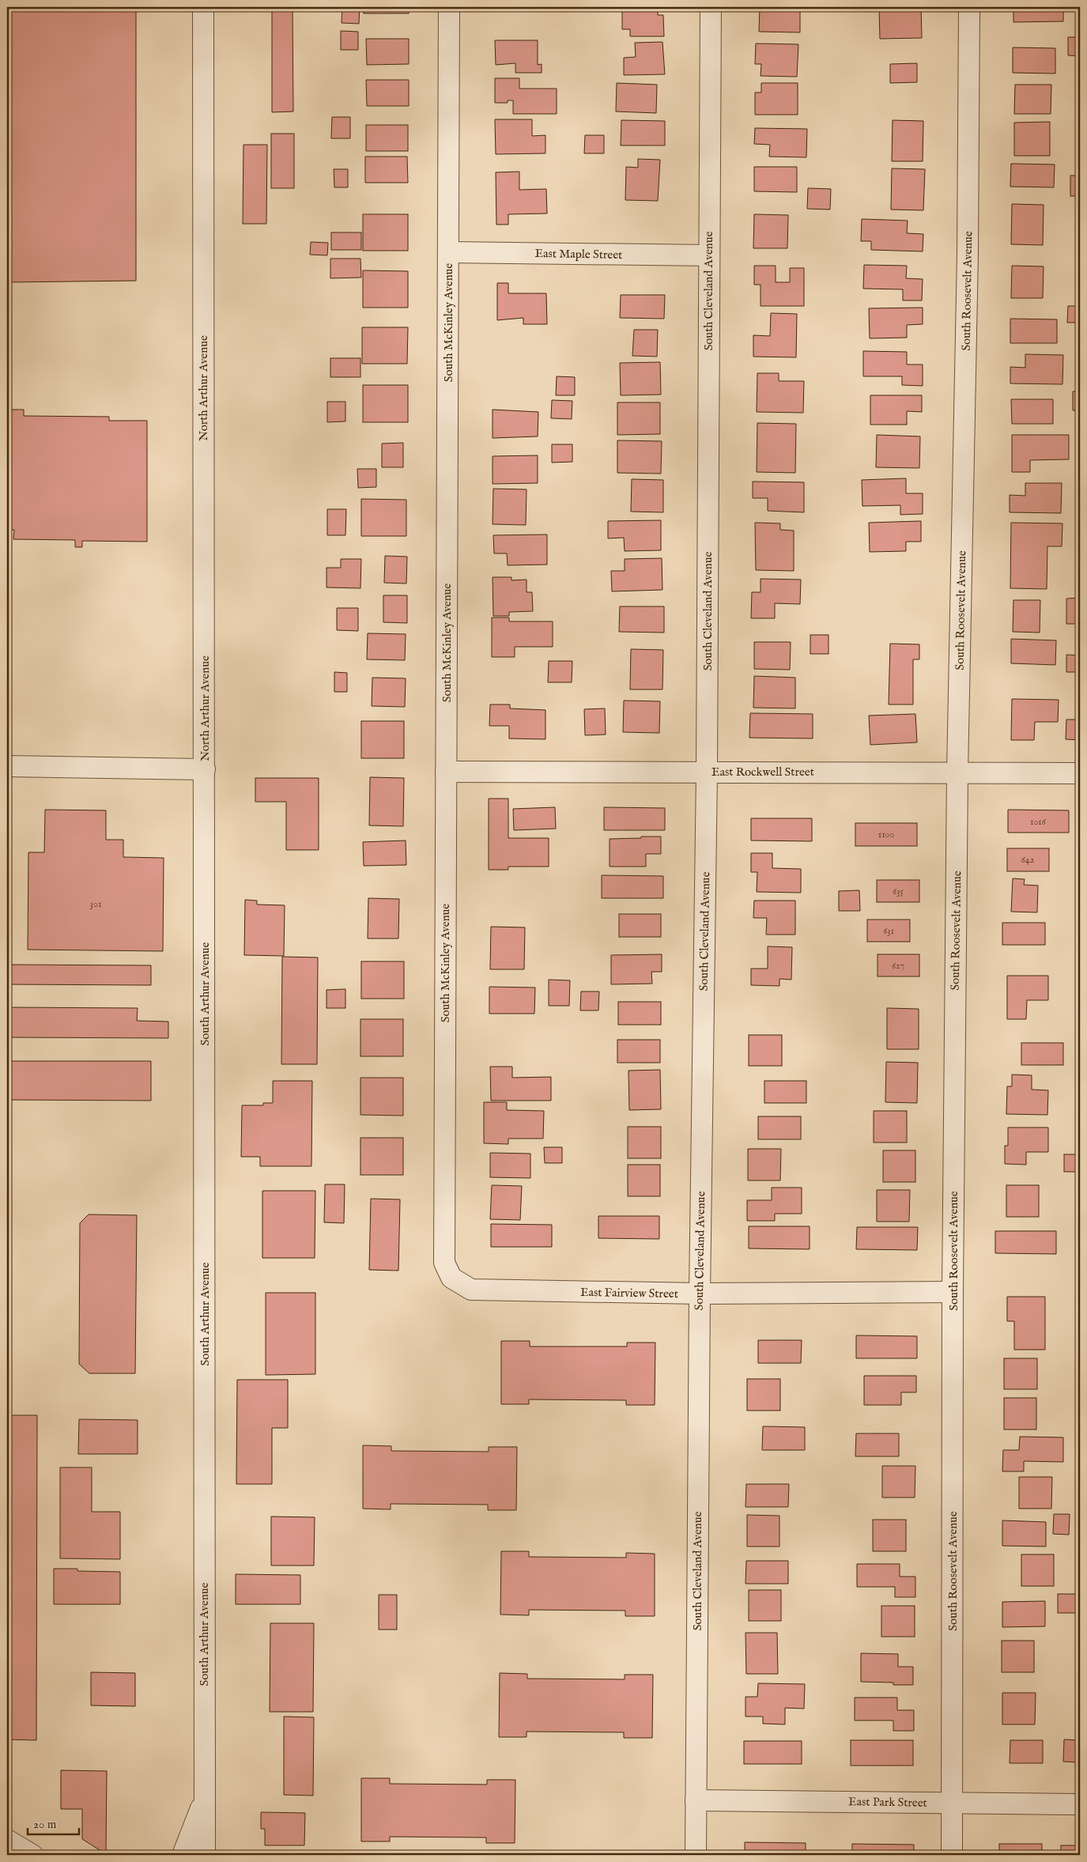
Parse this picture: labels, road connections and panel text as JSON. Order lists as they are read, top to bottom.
{
  "streets": {
    "street": [
      "East Maple Street",
      "South Cleveland Avenue",
      "South Roosevelt Avenue",
      "South McKinley Avenue",
      "North Arthur Avenue",
      "East Rockwell Street",
      "South Arthur Avenue",
      "East Fairview Street",
      "East Park Street"
    ]
  },
  "crossings": [
    ["East Maple Street", "South Cleveland Avenue"],
    ["East Maple Street", "South McKinley Avenue"],
    ["South Cleveland Avenue", "East Rockwell Street"],
    ["South Cleveland Avenue", "East Fairview Street"],
    ["South Cleveland Avenue", "East Park Street"],
    ["South Roosevelt Avenue", "East Rockwell Street"],
    ["South Roosevelt Avenue", "East Fairview Street"],
    ["South Roosevelt Avenue", "East Park Street"],
    ["South McKinley Avenue", "East Rockwell Street"],
    ["South McKinley Avenue", "East Fairview Street"],
    ["North Arthur Avenue", "South Arthur Avenue"]
  ],
  "house_numbers": [
    "1016",
    "1100",
    "642",
    "635",
    "301",
    "631",
    "627"
  ],
  "scale_bar": "20 m"
}
